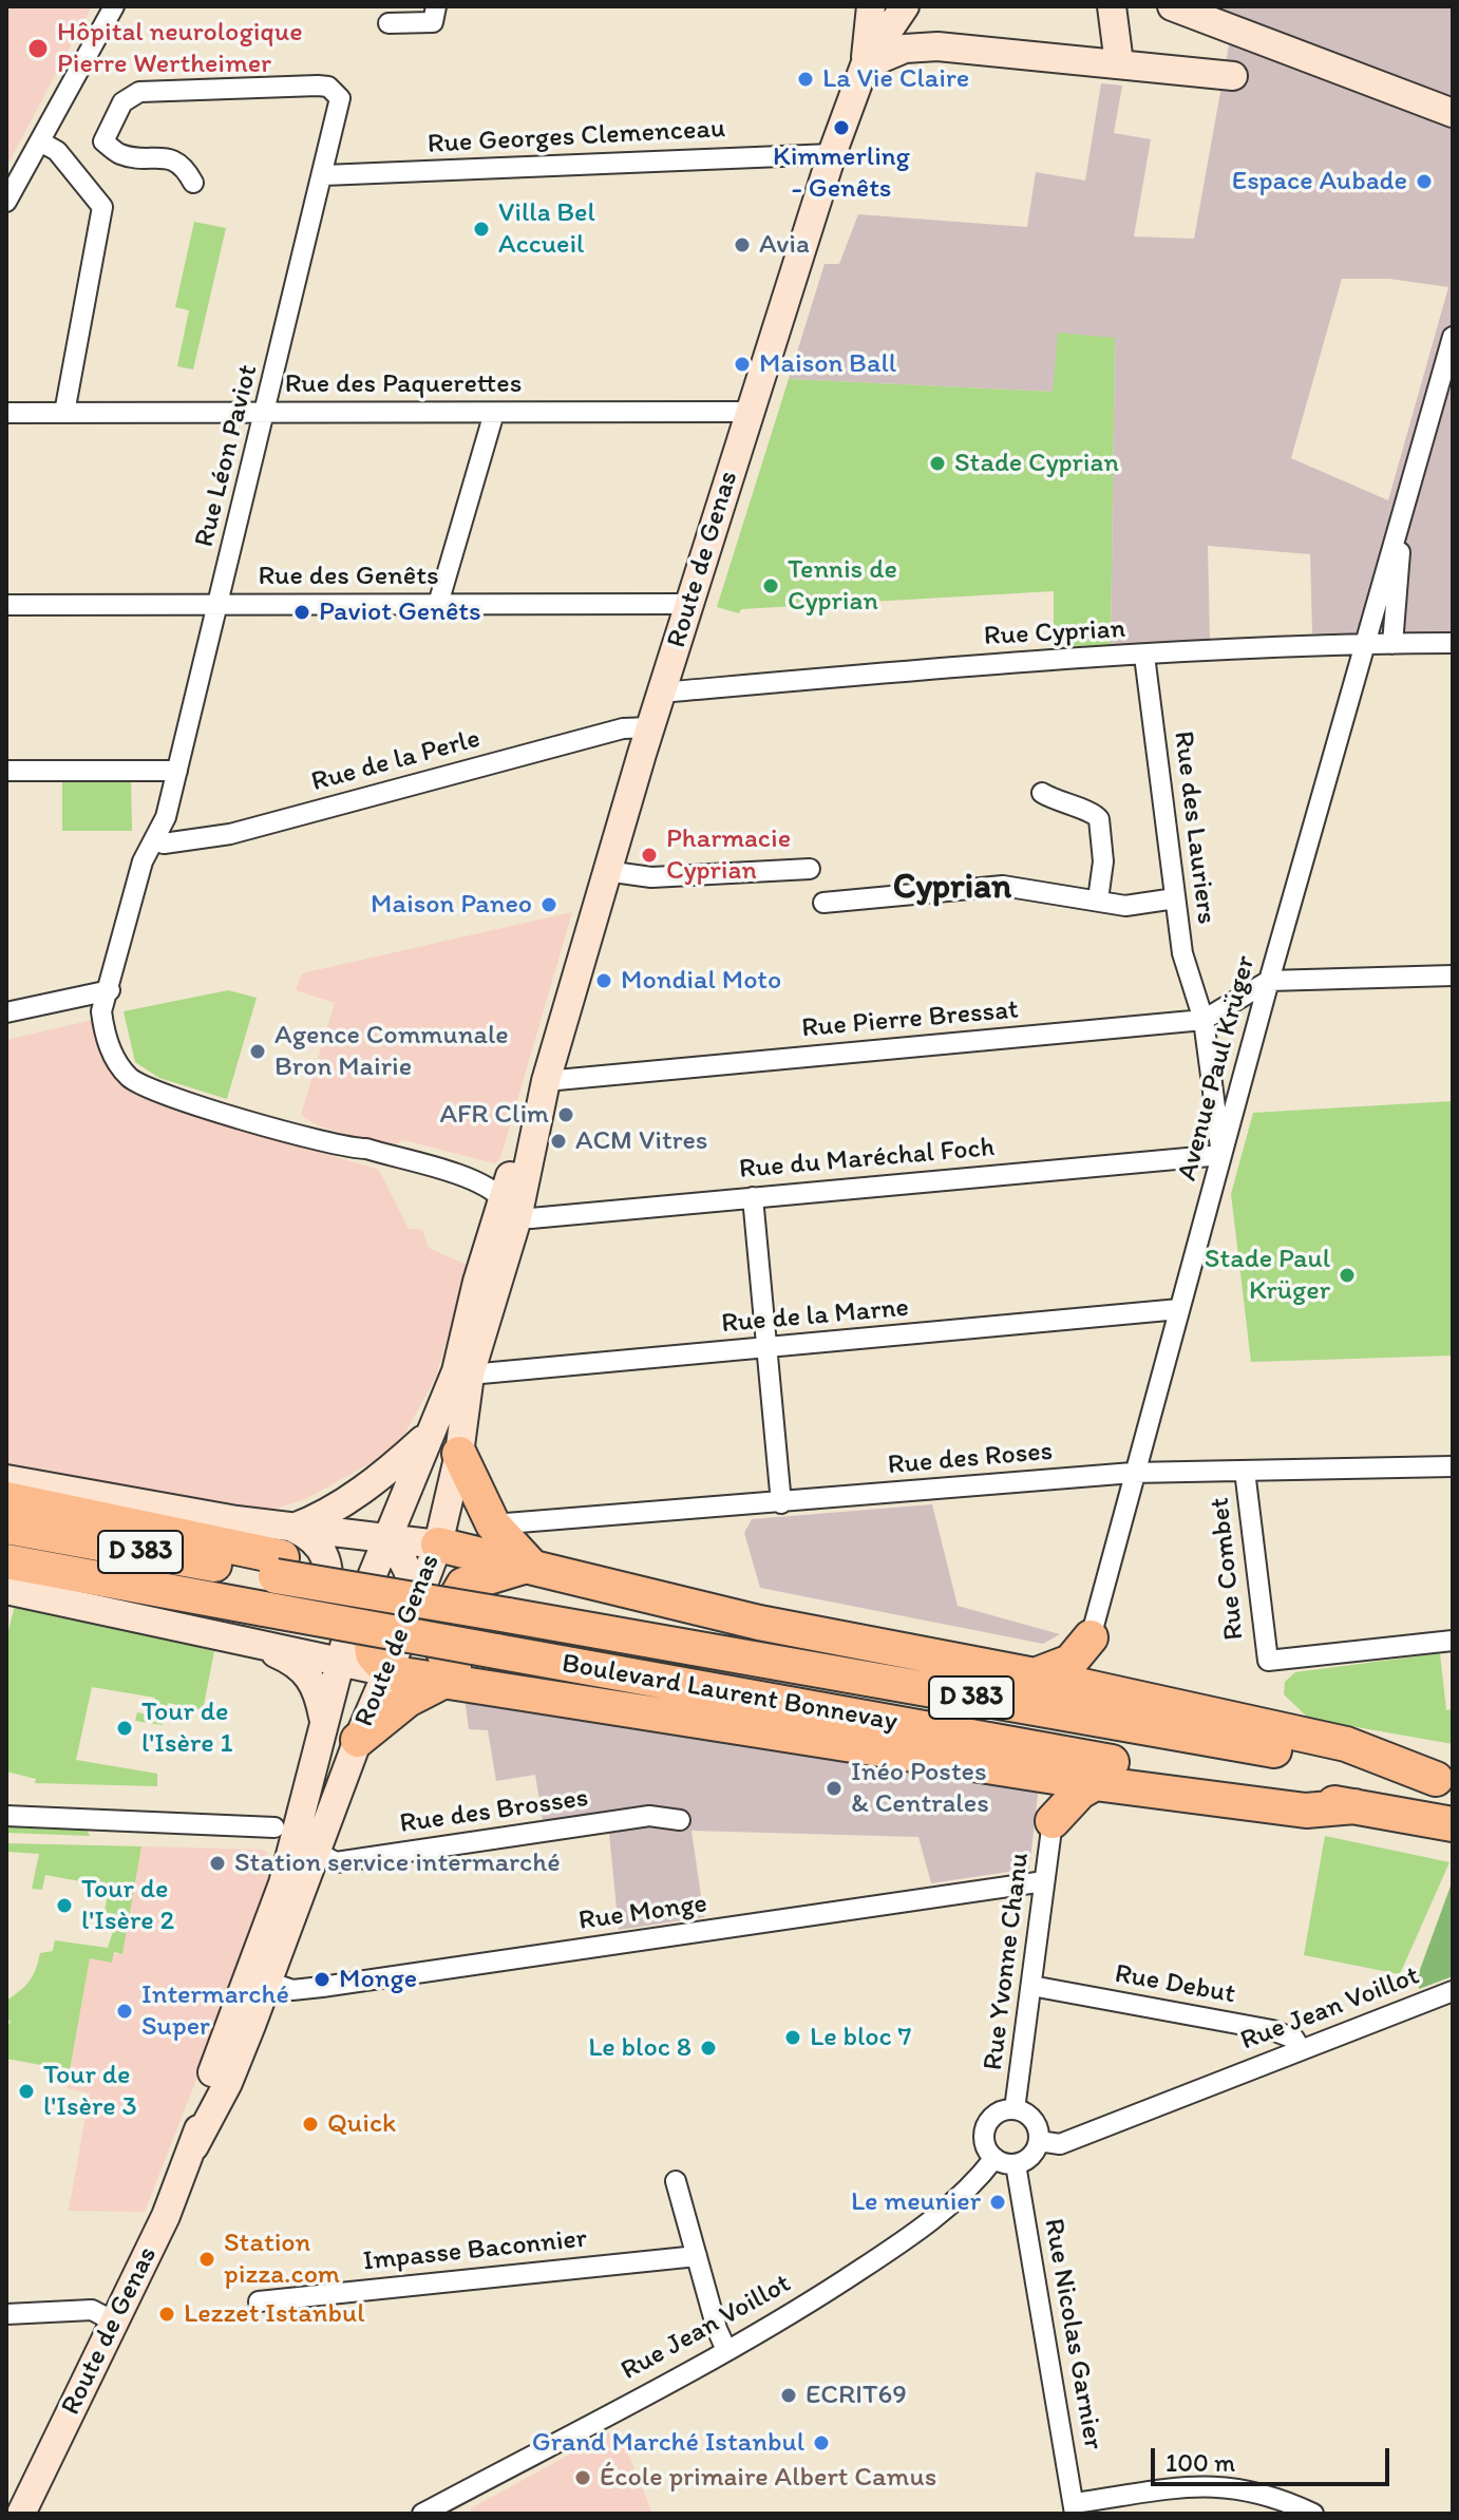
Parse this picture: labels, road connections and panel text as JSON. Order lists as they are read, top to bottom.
{
  "streets": {
    "highway": ["D 383", "Boulevard Laurent Bonnevay"],
    "main road": ["Route de Genas"],
    "street": [
      "Rue Georges Clemenceau",
      "Rue des Paquerettes",
      "Rue Léon Paviot",
      "Rue des Genêts",
      "Rue Cyprian",
      "Rue de la Perle",
      "Rue des Lauriers",
      "Rue Pierre Bressat",
      "Avenue Paul Krüger",
      "Rue du Maréchal Foch",
      "Rue de la Marne",
      "Rue des Roses",
      "Rue Combet",
      "Rue des Brosses",
      "Rue Monge",
      "Rue Yvonne Chanu",
      "Rue Debut",
      "Rue Jean Voillot",
      "Impasse Baconnier",
      "Rue Nicolas Garnier"
    ]
  },
  "crossings": [
    ["Rue Georges Clemenceau", "Rue Léon Paviot"],
    ["Rue Georges Clemenceau", "Route de Genas"],
    ["Rue des Paquerettes", "Rue Léon Paviot"],
    ["Rue des Paquerettes", "Route de Genas"],
    ["Rue Léon Paviot", "Route de Genas"],
    ["Rue Léon Paviot", "Rue des Genêts"],
    ["Rue Léon Paviot", "Rue de la Perle"],
    ["Rue Léon Paviot", "Rue du Maréchal Foch"],
    ["Route de Genas", "Rue des Genêts"],
    ["Route de Genas", "Rue Cyprian"],
    ["Route de Genas", "Rue de la Perle"],
    ["Route de Genas", "Rue Pierre Bressat"],
    ["Route de Genas", "Rue du Maréchal Foch"],
    ["Route de Genas", "Rue de la Marne"],
    ["Route de Genas", "Boulevard Laurent Bonnevay"],
    ["Route de Genas", "Rue des Brosses"],
    ["Route de Genas", "Rue Monge"],
    ["Rue Cyprian", "Rue des Lauriers"],
    ["Rue Cyprian", "Avenue Paul Krüger"],
    ["Rue des Lauriers", "Rue Pierre Bressat"],
    ["Rue des Lauriers", "Avenue Paul Krüger"],
    ["Rue des Lauriers", "Rue du Maréchal Foch"],
    ["Rue Pierre Bressat", "Avenue Paul Krüger"],
    ["Avenue Paul Krüger", "Rue du Maréchal Foch"],
    ["Avenue Paul Krüger", "Rue de la Marne"],
    ["Avenue Paul Krüger", "Rue des Roses"],
    ["Rue des Roses", "Rue Combet"],
    ["D 383", "Boulevard Laurent Bonnevay"],
    ["Rue Monge", "Rue Yvonne Chanu"],
    ["Rue Yvonne Chanu", "Rue Debut"],
    ["Rue Yvonne Chanu", "Rue Jean Voillot"],
    ["Rue Yvonne Chanu", "Rue Nicolas Garnier"],
    ["Rue Debut", "Rue Jean Voillot"],
    ["Rue Jean Voillot", "Rue Nicolas Garnier"]
  ],
  "districts": ["Cyprian"],
  "places": [
    "Hôpital neurologique Pierre Wertheimer",
    "La Vie Claire",
    "Kimmerling - Genêts",
    "Espace Aubade",
    "Villa Bel Accueil",
    "Avia",
    "Maison Ball",
    "Stade Cyprian",
    "Tennis de Cyprian",
    "Paviot Genêts",
    "Pharmacie Cyprian",
    "Maison Paneo",
    "Mondial Moto",
    "Agence Communale Bron Mairie",
    "AFR Clim",
    "ACM Vitres",
    "Stade Paul Krüger",
    "Tour de l'Isère 1",
    "Inéo Postes & Centrales",
    "Station service intermarché",
    "Tour de l'Isère 2",
    "Monge",
    "Intermarché Super",
    "Le bloc 7",
    "Le bloc 8",
    "Tour de l'Isère 3",
    "Quick",
    "Le meunier",
    "Station pizza.com",
    "Lezzet Istanbul",
    "ECRIT69",
    "Grand Marché Istanbul",
    "École primaire Albert Camus"
  ],
  "scale_bar": "100 m"
}
